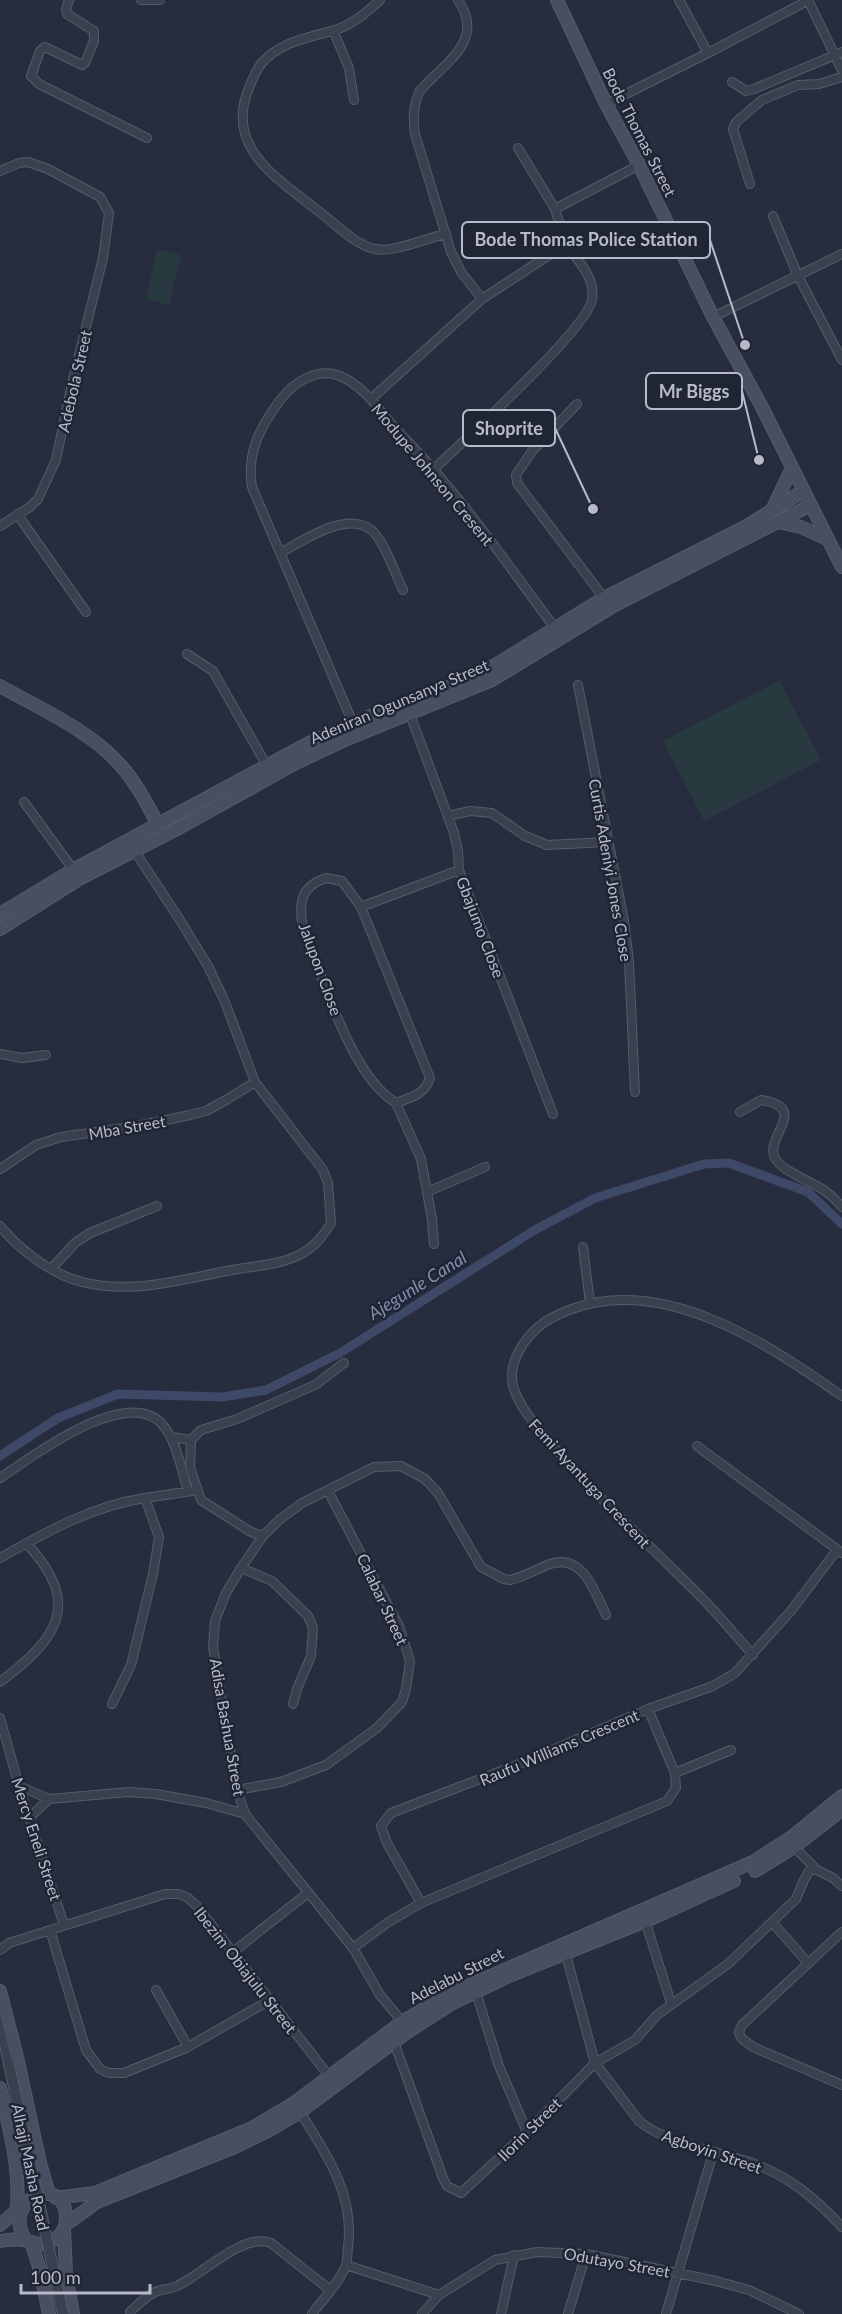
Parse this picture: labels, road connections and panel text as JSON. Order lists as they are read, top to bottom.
{
  "streets": {
    "main road": ["Bode Thomas Street", "Adeniran Ogunsanya Street", "Adelabu Street"],
    "street": [
      "Adebola Street",
      "Modupe Johnson Cresent",
      "Curtis Adeniyi Jones Close",
      "Gbajumo Close",
      "Jalupon Close",
      "Mba Street",
      "Femi Ayantuga Crescent",
      "Calabar Street",
      "Adisa Bashua Street",
      "Raufu Williams Crescent",
      "Mercy Eneli Street",
      "Ibezim Obiajulu Street",
      "Ilorin Street",
      "Agboyin Street",
      "Alhaji Masha Road",
      "Odutayo Street"
    ]
  },
  "crossings": [
    ["Bode Thomas Street", "Adeniran Ogunsanya Street"],
    ["Modupe Johnson Cresent", "Adeniran Ogunsanya Street"],
    ["Adeniran Ogunsanya Street", "Gbajumo Close"],
    ["Calabar Street", "Adisa Bashua Street"],
    ["Adisa Bashua Street", "Adelabu Street"],
    ["Mercy Eneli Street", "Ibezim Obiajulu Street"],
    ["Ibezim Obiajulu Street", "Adelabu Street"],
    ["Adelabu Street", "Ilorin Street"],
    ["Ilorin Street", "Agboyin Street"]
  ],
  "water": ["Ajegunle Canal"],
  "places": ["Bode Thomas Police Station", "Mr Biggs", "Shoprite"],
  "scale_bar": "100 m"
}
